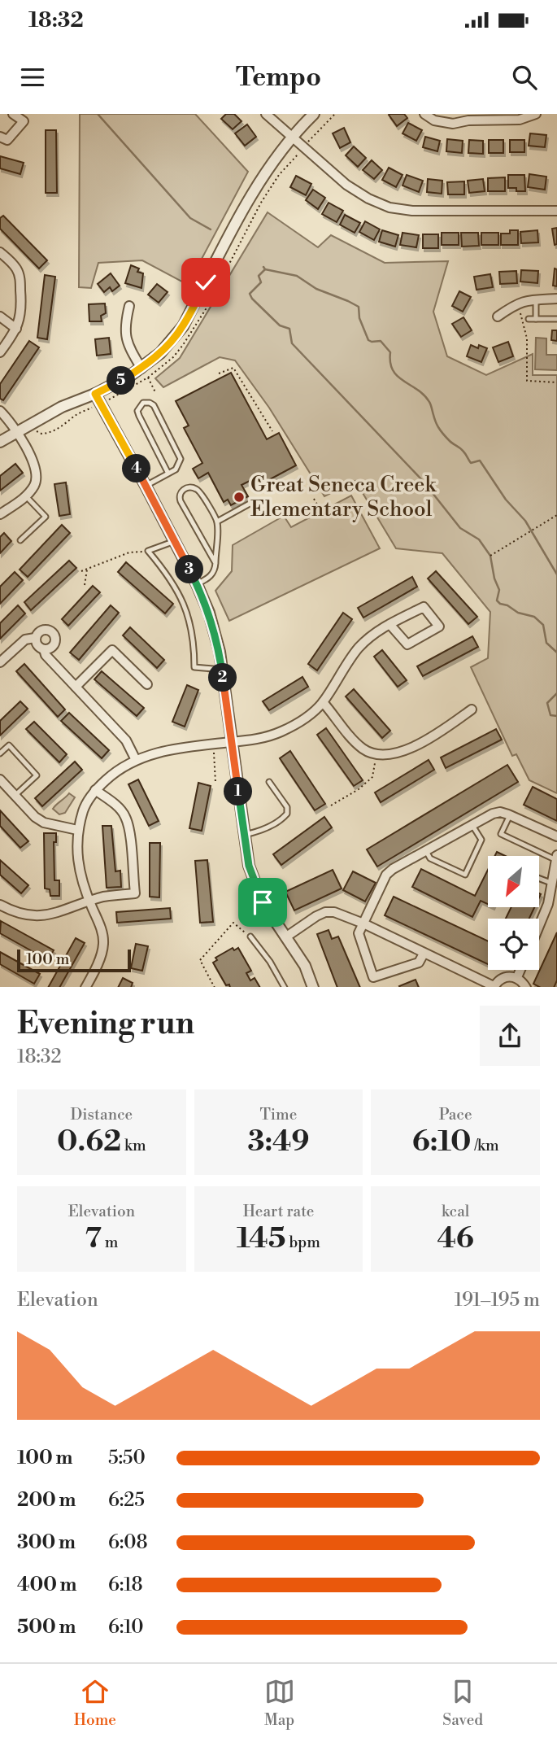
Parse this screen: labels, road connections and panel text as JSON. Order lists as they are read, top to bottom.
{
  "places": ["Great Seneca Creek Elementary School"],
  "scale_bar": "100 m",
  "north": "bottom left",
  "page": {
    "status": "18:32",
    "header": "Tempo",
    "pins": [
      "5",
      "4",
      "3",
      "2",
      "1"
    ],
    "scale": "100 m",
    "heading": ["Evening run", "18:32"],
    "stats": [
      ["Distance", "0.62 km"],
      ["Time", "3:49"],
      ["Pace", "6:10 /km"],
      ["Elevation", "7 m"],
      ["Heart rate", "145 bpm"],
      ["kcal", "46"]
    ],
    "chart": ["Elevation", "191–195 m"],
    "list": [
      {
        "name": "100 m",
        "note": "5:50"
      },
      {
        "name": "200 m",
        "note": "6:25"
      },
      {
        "name": "300 m",
        "note": "6:08"
      },
      {
        "name": "400 m",
        "note": "6:18"
      },
      {
        "name": "500 m",
        "note": "6:10"
      }
    ],
    "tabs": ["Home", "Map", "Saved"]
  }
}
